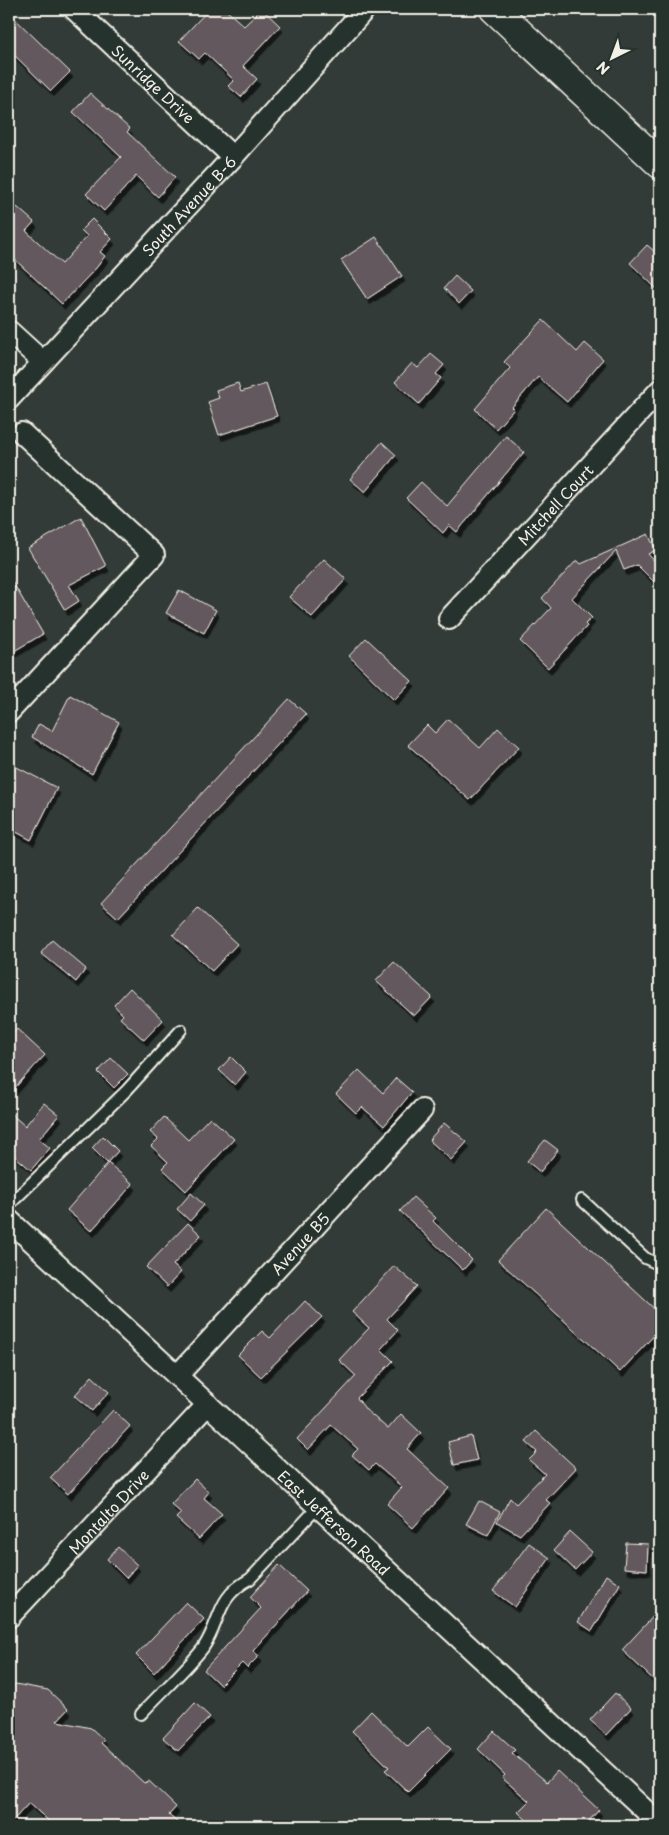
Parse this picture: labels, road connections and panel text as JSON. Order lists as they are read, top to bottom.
{
  "streets": {
    "street": [
      "Sunridge Drive",
      "South Avenue B-6",
      "Mitchell Court",
      "Avenue B5",
      "Montalto Drive",
      "East Jefferson Road"
    ]
  },
  "crossings": [
    ["Sunridge Drive", "South Avenue B-6"],
    ["Avenue B5", "East Jefferson Road"],
    ["Montalto Drive", "East Jefferson Road"]
  ],
  "north": "bottom left"
}
